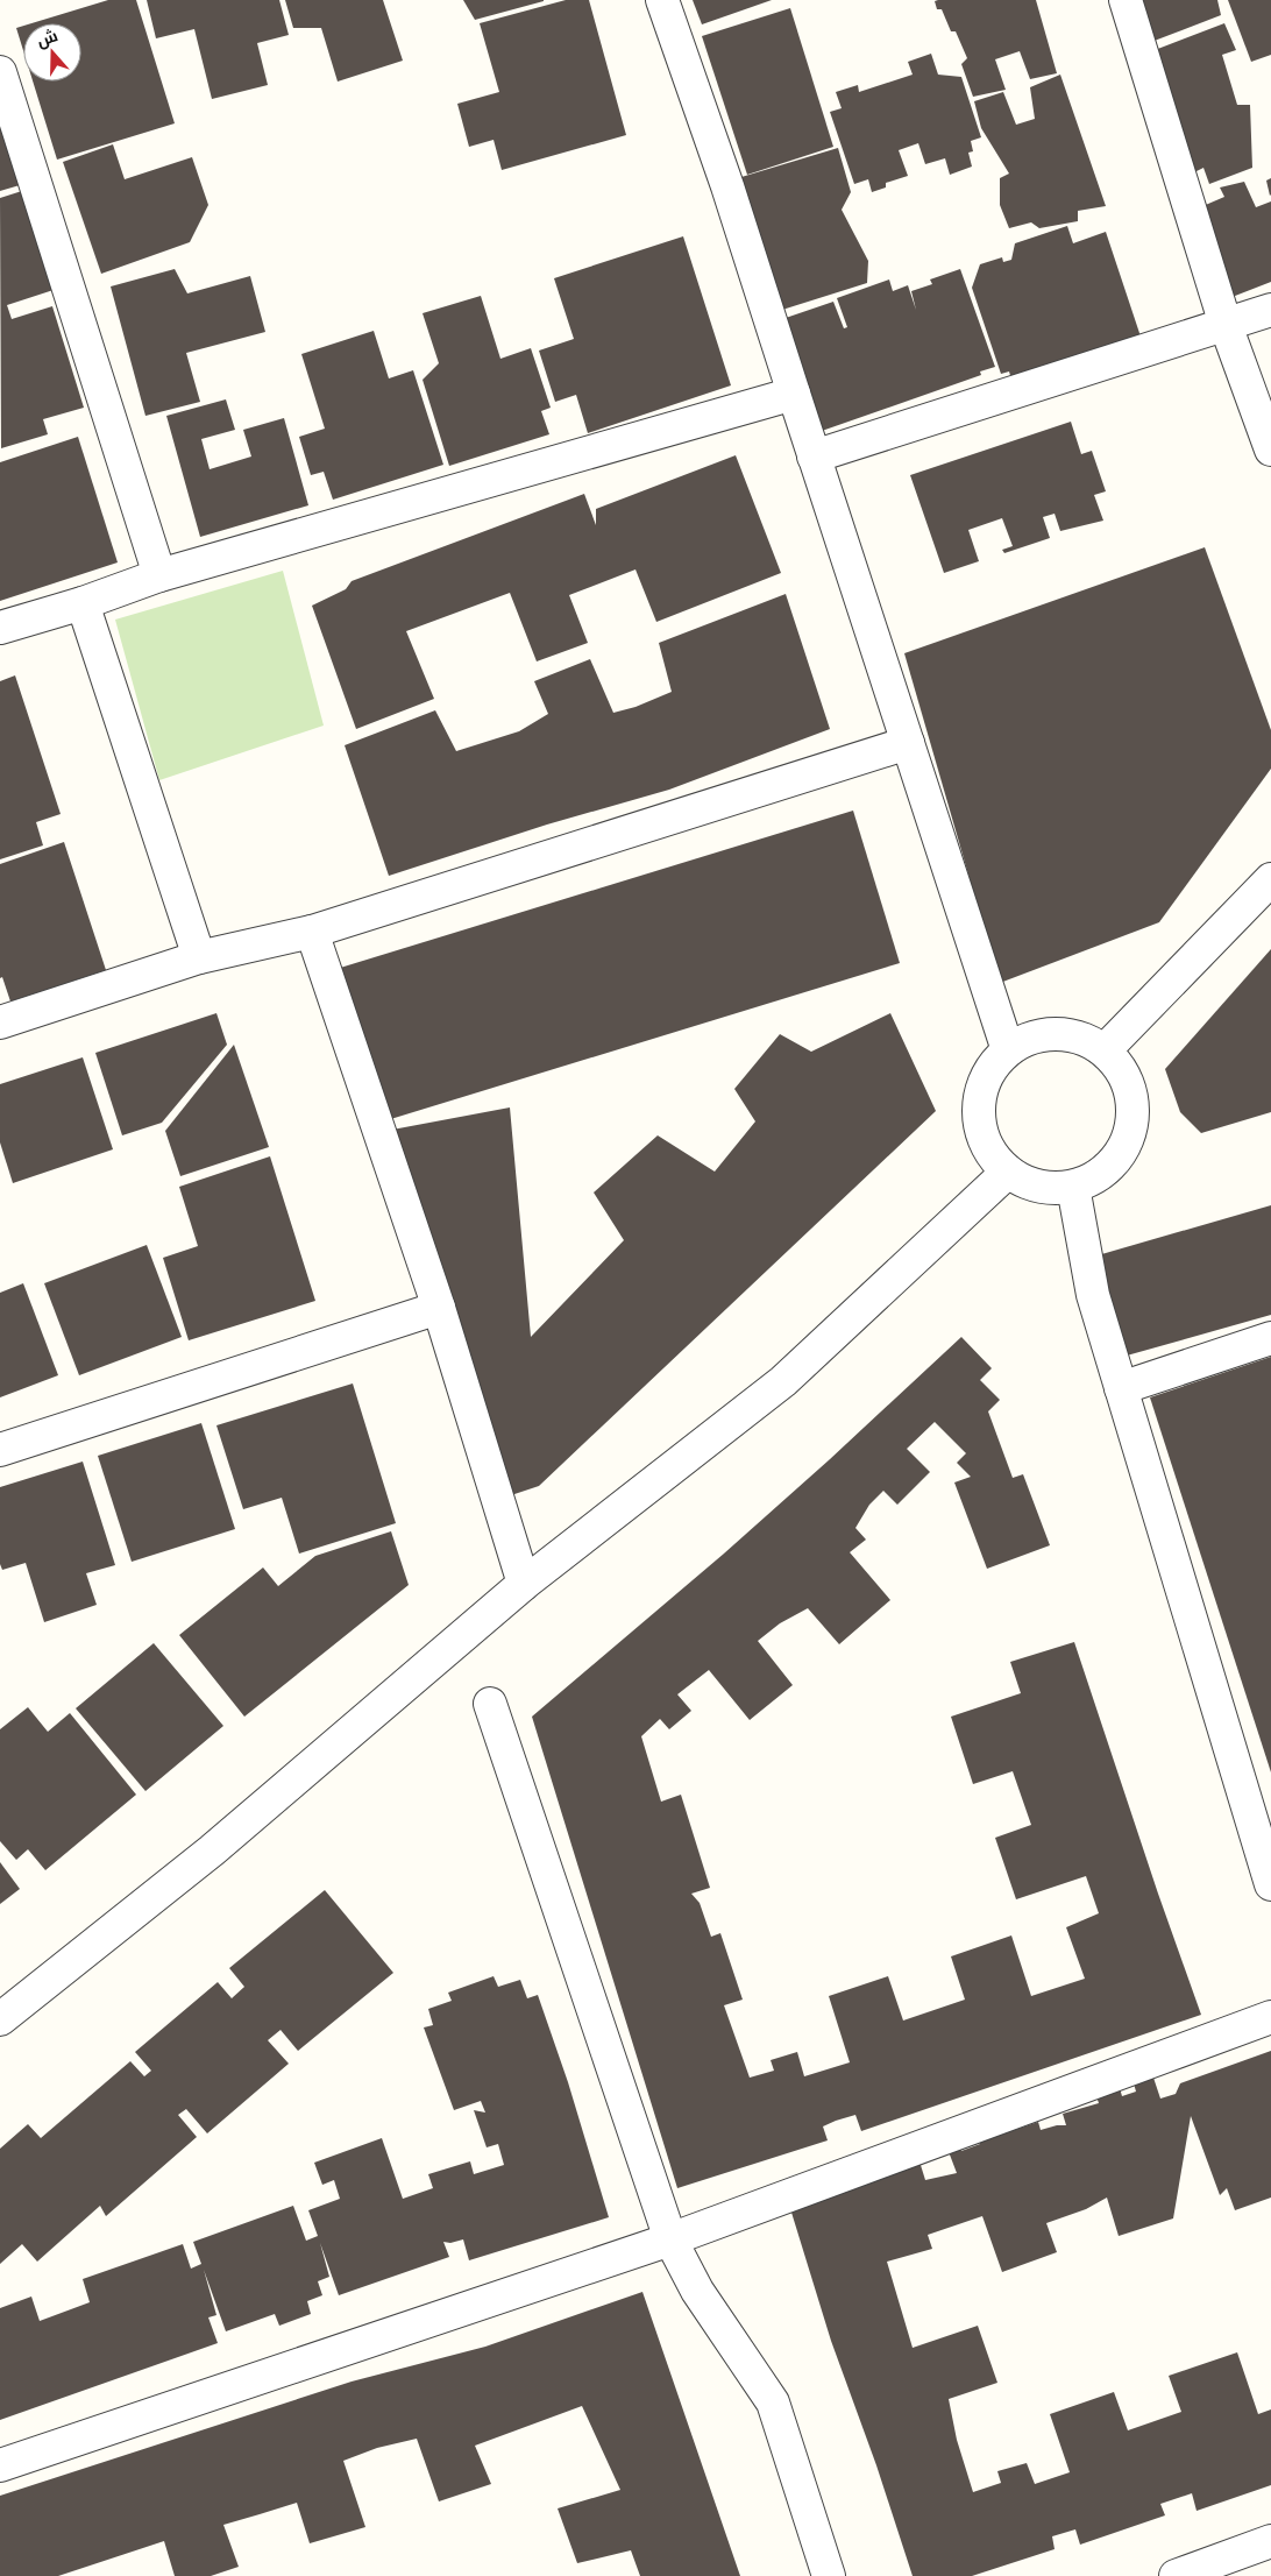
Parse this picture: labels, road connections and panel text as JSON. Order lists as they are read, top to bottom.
{
  "north": "top"
}
